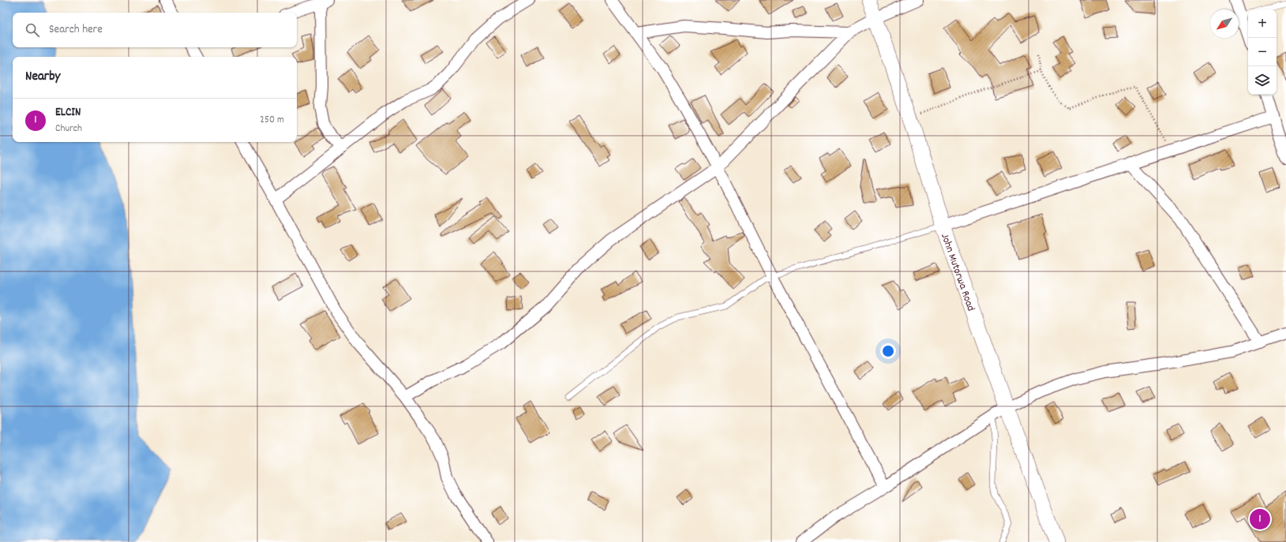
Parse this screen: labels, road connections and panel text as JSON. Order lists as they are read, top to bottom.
{
  "streets": {
    "street": ["John Mutorwa Road"]
  },
  "north": "bottom left",
  "page": {
    "map_buttons": ["+", "−"],
    "search": "Search here",
    "heading": "Nearby",
    "list": [
      {
        "mark": "1",
        "name": "ELCIN",
        "note": "Church",
        "value": "250 m"
      }
    ],
    "pins": "1"
  }
}
